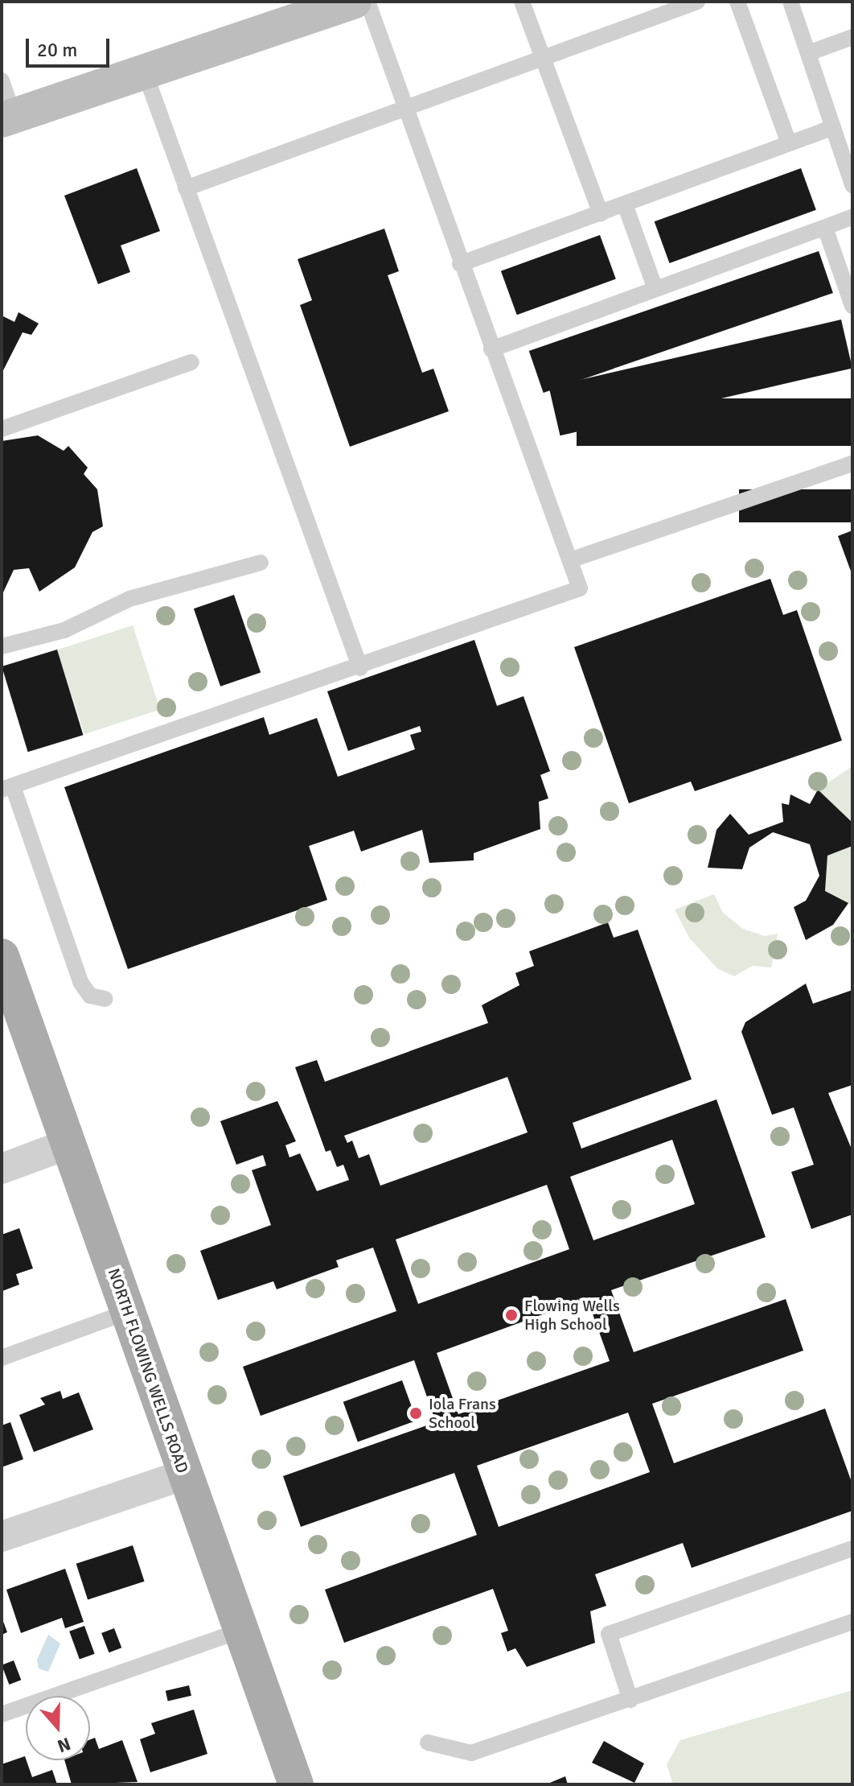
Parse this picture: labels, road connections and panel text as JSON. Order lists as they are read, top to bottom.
{
  "streets": {
    "main road": ["NORTH FLOWING WELLS ROAD"]
  },
  "places": ["Flowing Wells High School", "Iola Frans School"],
  "scale_bar": "20 m",
  "north": "bottom"
}
